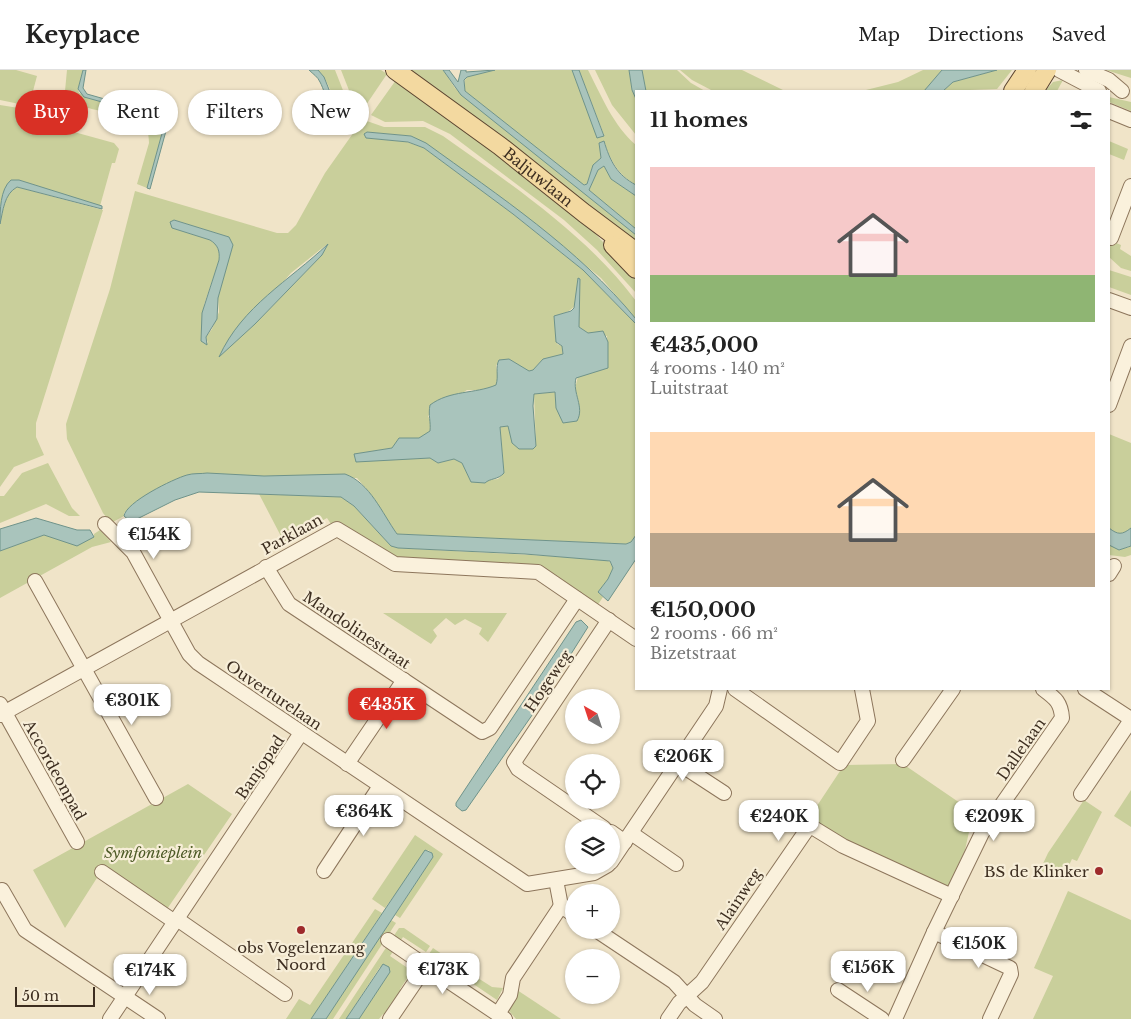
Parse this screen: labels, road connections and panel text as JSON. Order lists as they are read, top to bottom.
{
  "streets": {
    "main road": ["Baljuwlaan"],
    "street": [
      "Parklaan",
      "Mandolinestraat",
      "Hogeweg",
      "Ouverturelaan",
      "Dallelaan",
      "Banjopad",
      "Accordeonpad",
      "Alainweg"
    ]
  },
  "crossings": [
    ["Parklaan", "Mandolinestraat"],
    ["Parklaan", "Hogeweg"],
    ["Parklaan", "Ouverturelaan"],
    ["Parklaan", "Accordeonpad"],
    ["Ouverturelaan", "Banjopad"],
    ["Dallelaan", "Alainweg"]
  ],
  "parks": ["Symfonieplein"],
  "places": ["BS de Klinker", "obs Vogelenzang Noord"],
  "scale_bar": "50 m",
  "north": "top left",
  "page": {
    "header": "Keyplace",
    "nav": ["Map", "Directions", "Saved"],
    "chip": [
      "Buy",
      "Rent",
      "Filters",
      "New"
    ],
    "heading": "11 homes",
    "list": [
      {
        "name": "€435,000",
        "note": "4 rooms · 140 m² · Luitstraat"
      },
      {
        "name": "€150,000",
        "note": "2 rooms · 66 m² · Bizetstraat"
      }
    ],
    "price": [
      "€154K",
      "€301K",
      "€435K",
      "€206K",
      "€364K",
      "€240K",
      "€209K",
      "€150K",
      "€156K",
      "€173K",
      "€174K"
    ],
    "map_buttons": ["+", "−"],
    "scale": "50 m"
  }
}
